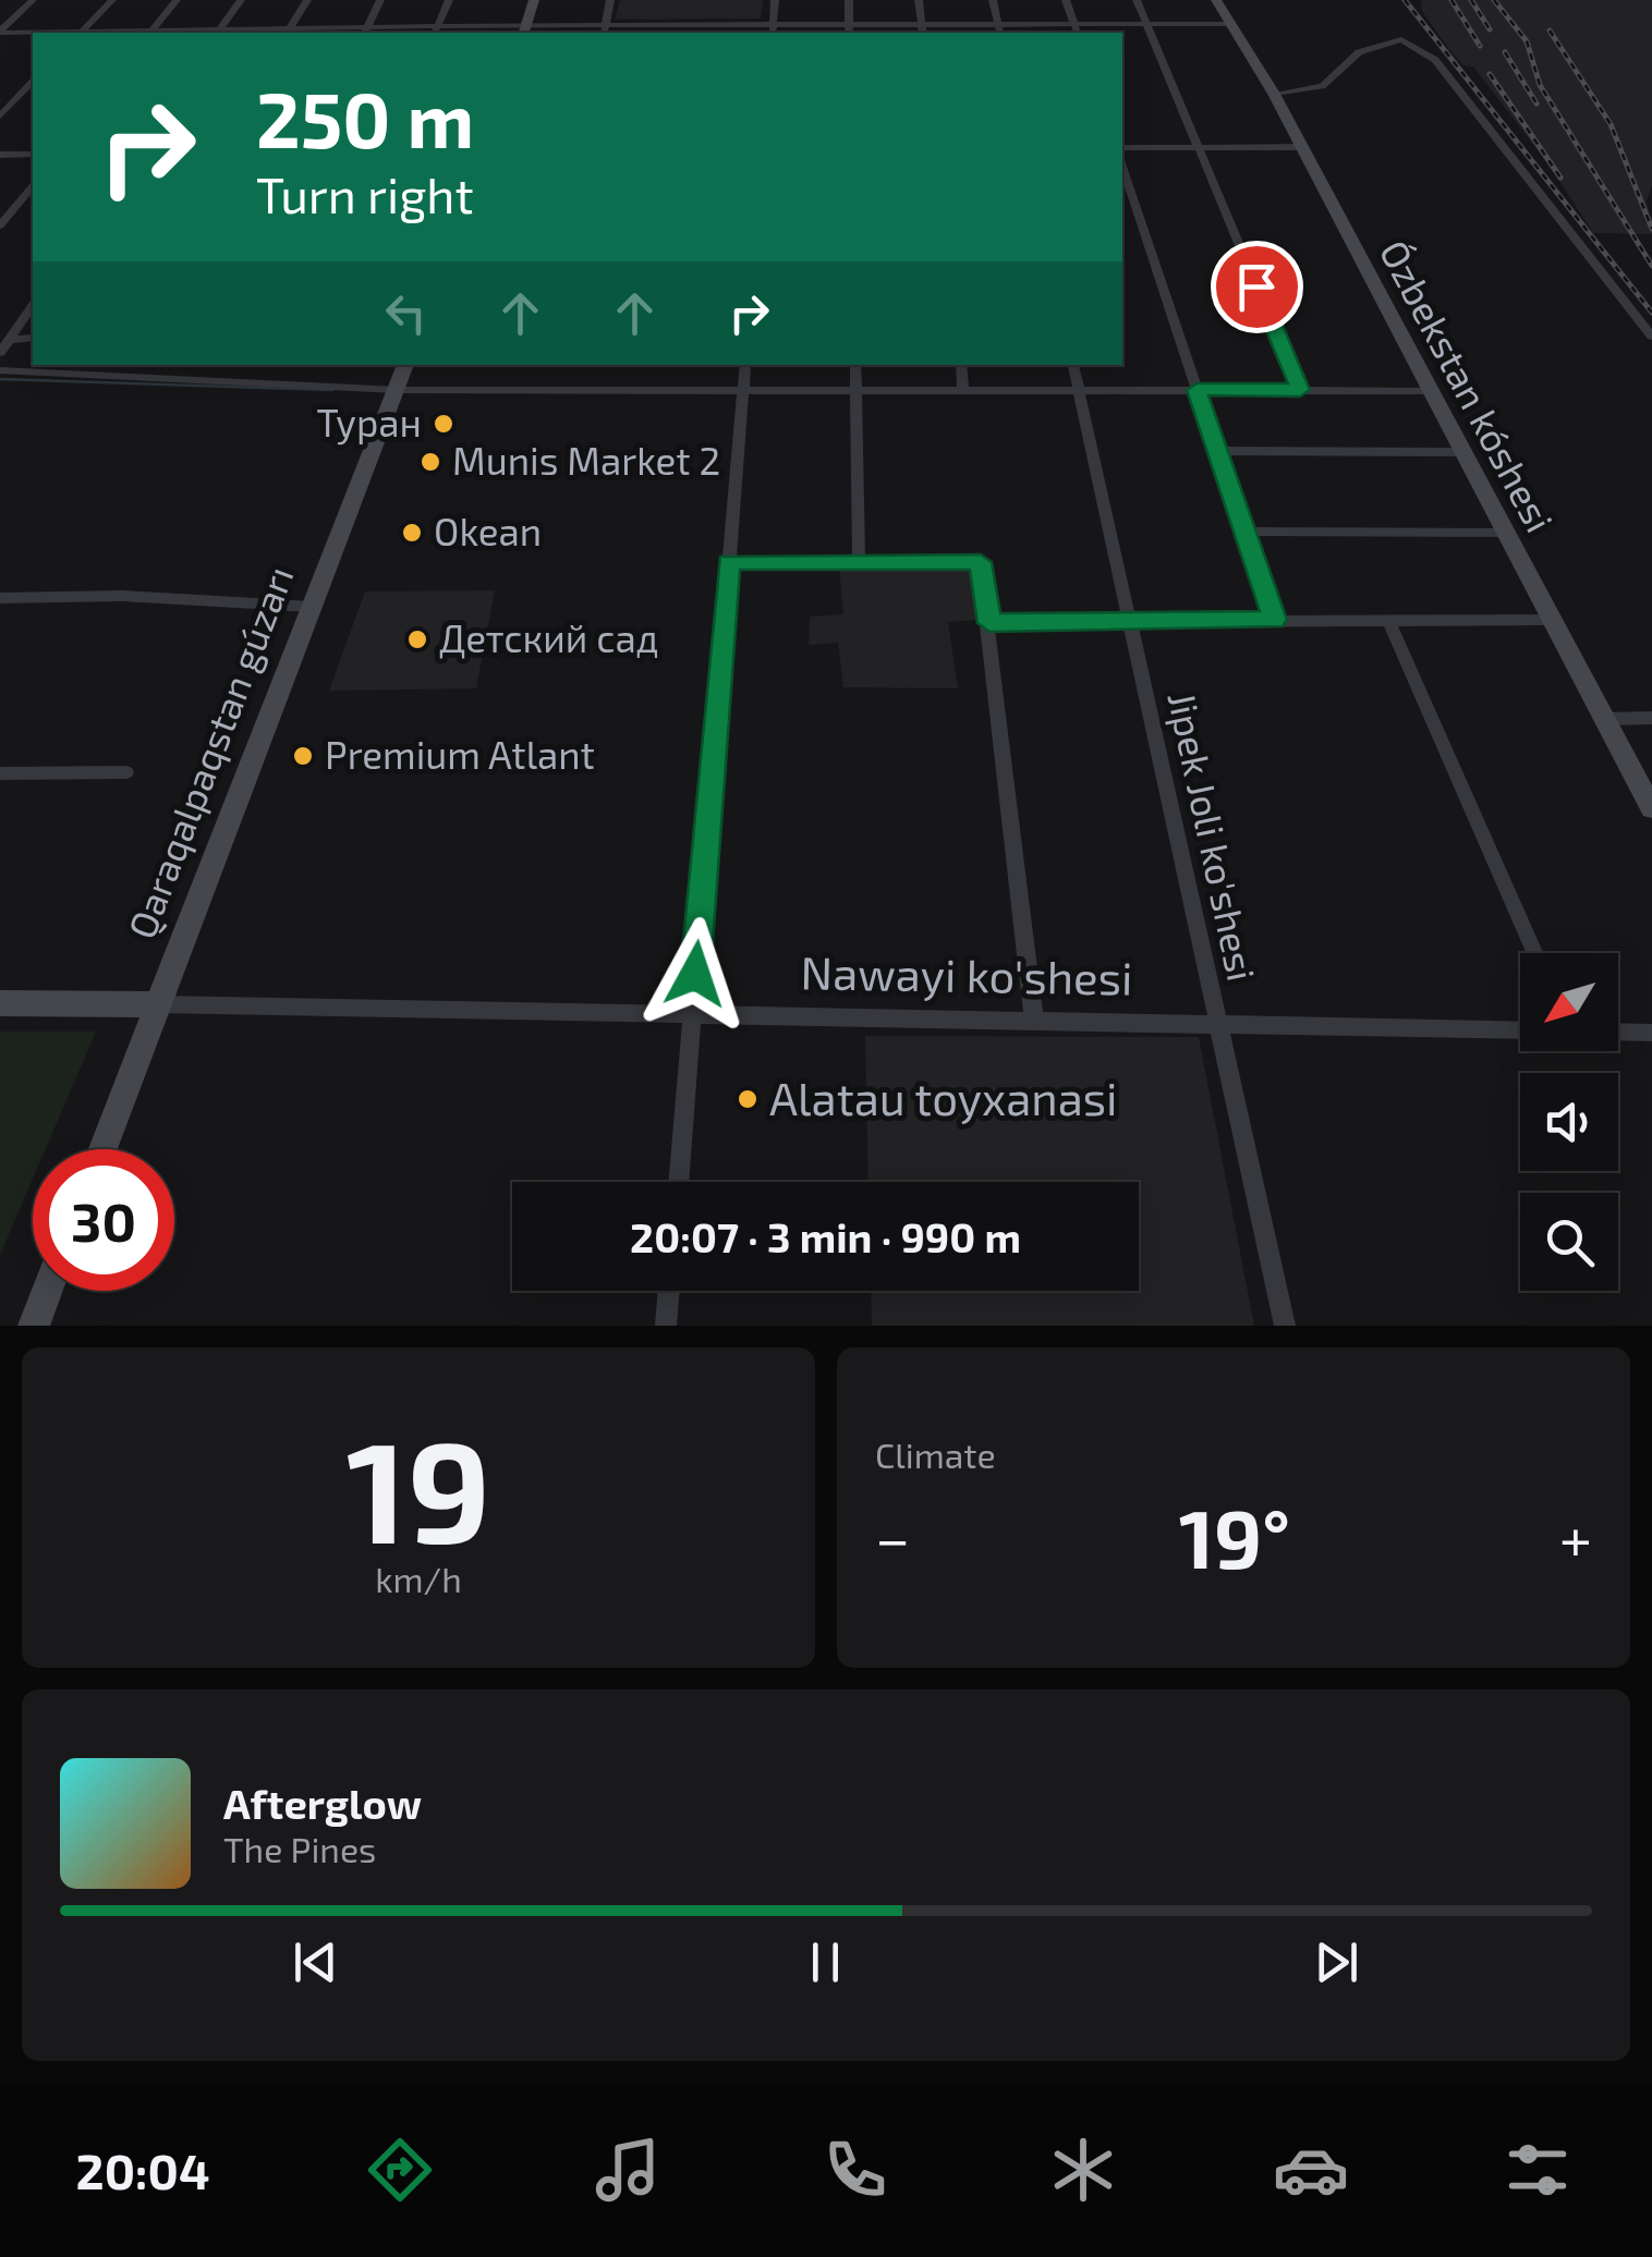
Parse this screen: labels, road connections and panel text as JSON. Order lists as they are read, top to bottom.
{
  "streets": {
    "street": [
      "Ózbekstan kóshesi",
      "Qaraqalpaqstan gúzarı",
      "Jipek Joli ko'shesi",
      "Nawayi ko'shesi"
    ]
  },
  "crossings": [
    ["Qaraqalpaqstan gúzarı", "Nawayi ko'shesi"],
    ["Jipek Joli ko'shesi", "Nawayi ko'shesi"]
  ],
  "places": [
    "Туран",
    "Munis Market 2",
    "Okean",
    "Детский сад",
    "Premium Atlant",
    "Alatau toyxanasi"
  ],
  "north": "bottom left",
  "page": {
    "turn": ["250 m", "Turn right"],
    "limit": "30",
    "trip": "20:07 · 3 min · 990 m",
    "tile": [
      ["19", "km/h"],
      "Climate"
    ],
    "heat": ["−", "19°", "+"],
    "song": ["Afterglow", "The Pines"],
    "tabs": "20:04"
  }
}
